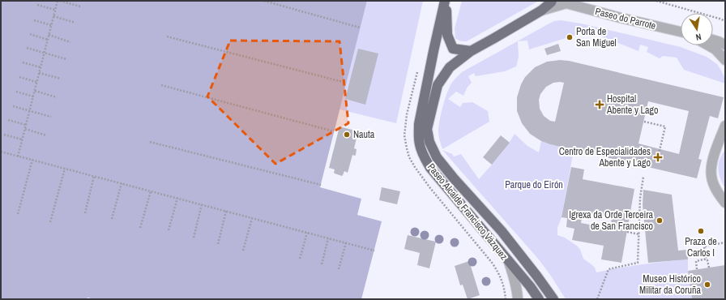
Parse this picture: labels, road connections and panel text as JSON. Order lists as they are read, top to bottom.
{
  "streets": {
    "main road": ["Paseo Alcalde Francisco Vázquez"],
    "street": ["Paseo do Parrote"]
  },
  "crossings": [
    ["Paseo do Parrote", "Paseo Alcalde Francisco Vázquez"]
  ],
  "parks": ["Parque do Eirón"],
  "places": {
    "other": [
      "Porta de San Miguel",
      "Nauta",
      "Igrexa da Orde Terceira de San Francisco",
      "Praza de Carlos I",
      "Museo Histórico Militar da Coruña"
    ],
    "health": ["Hospital Abente y Lago", "Centro de Especialidades Abente y Lago"]
  },
  "north": "bottom"
}
